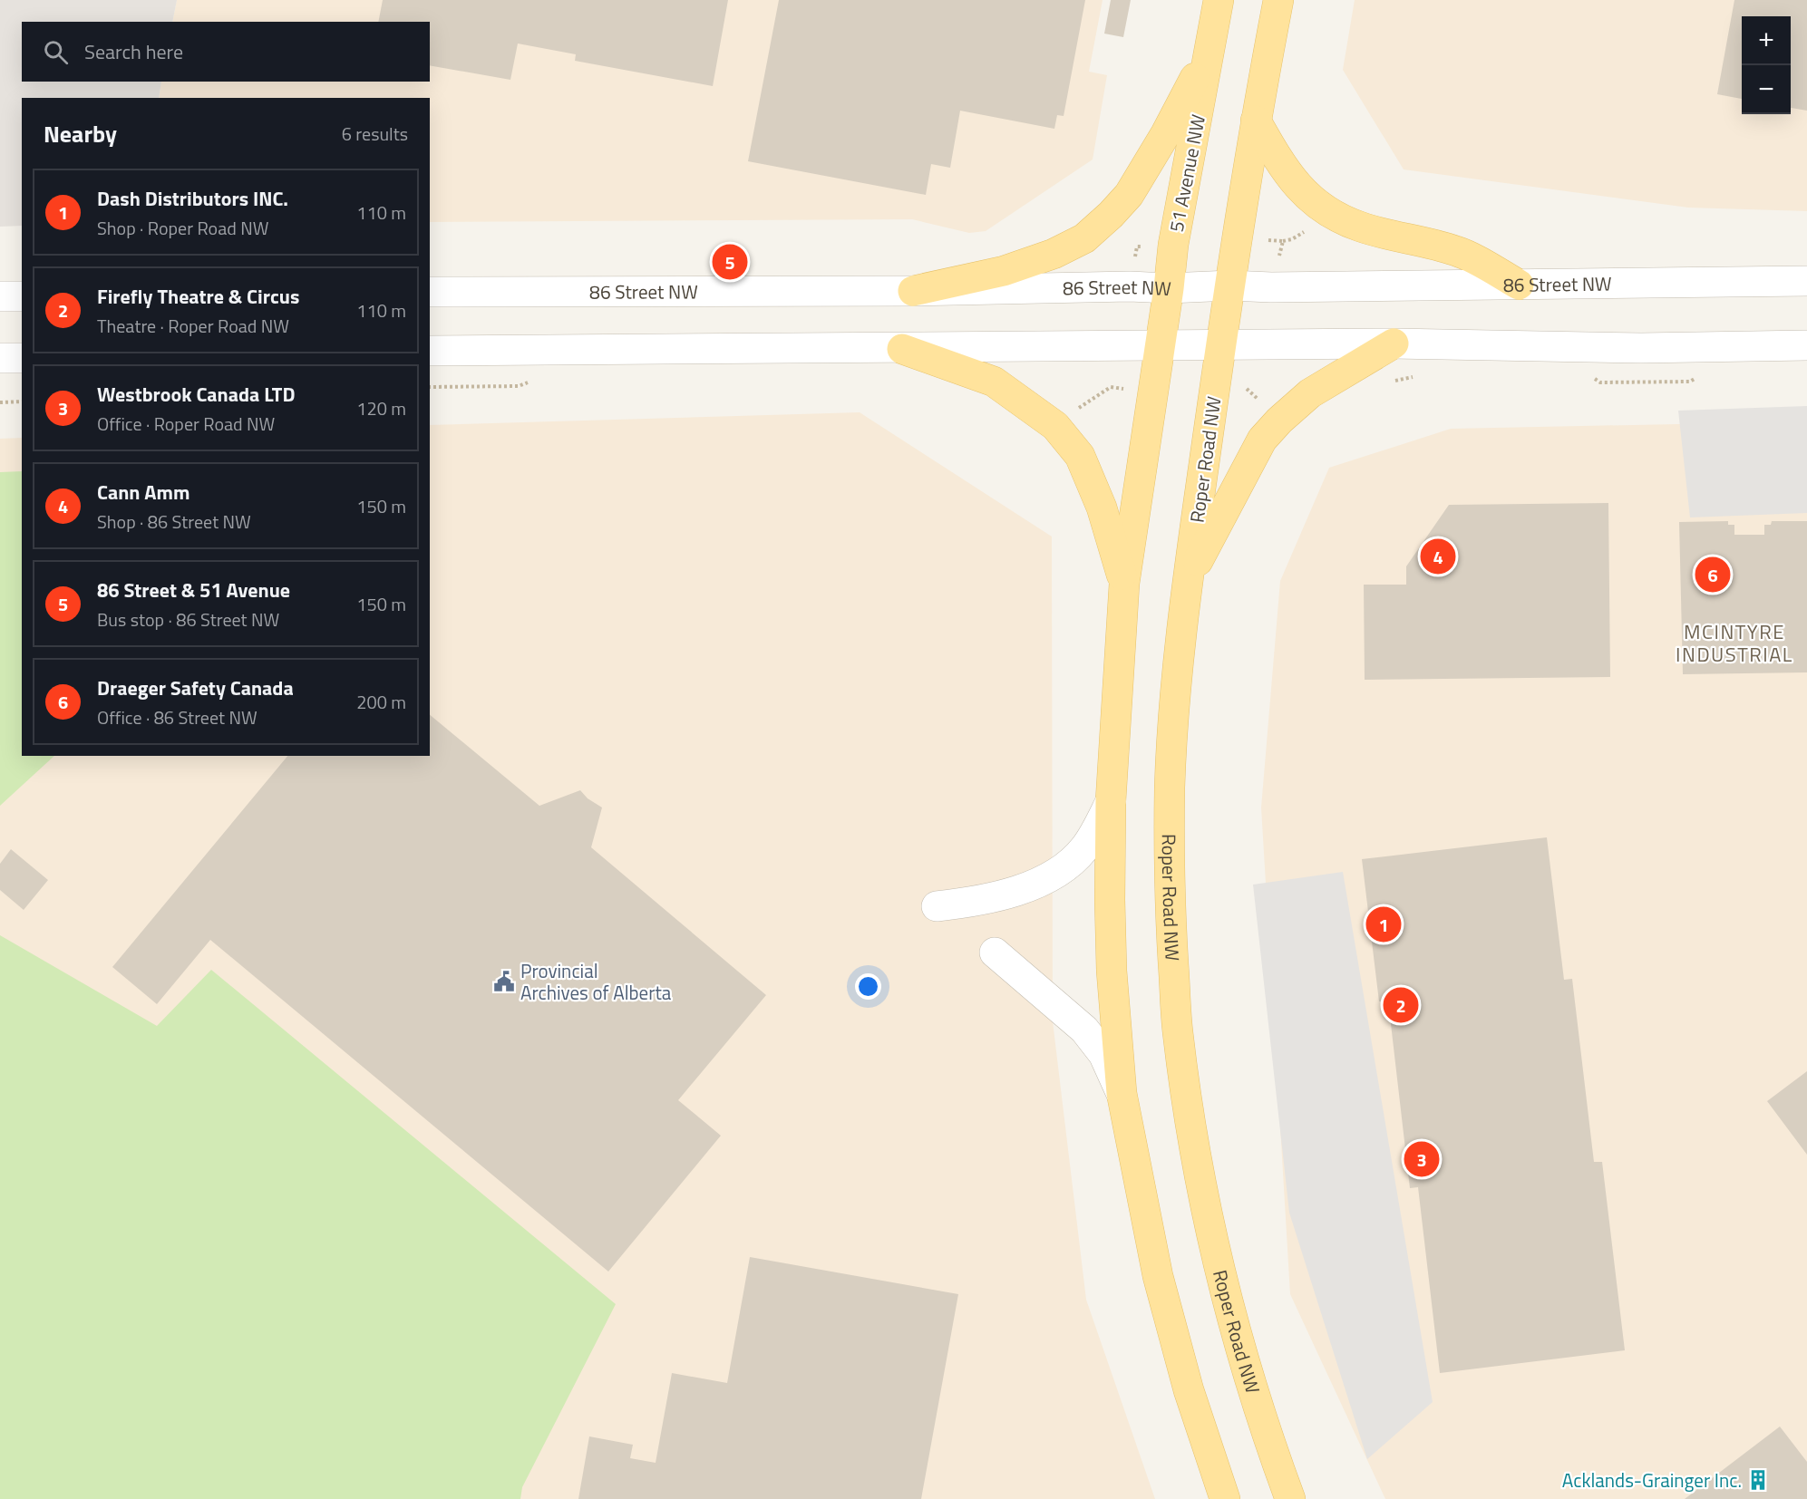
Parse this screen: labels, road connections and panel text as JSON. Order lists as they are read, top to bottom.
{
  "streets": {
    "main road": ["51 Avenue NW", "Roper Road NW"],
    "street": ["86 Street NW"]
  },
  "crossings": [
    ["51 Avenue NW", "86 Street NW"],
    ["86 Street NW", "Roper Road NW"]
  ],
  "districts": ["MCINTYRE INDUSTRIAL"],
  "places": {
    "public building": ["Provincial Archives of Alberta"],
    "building": ["Acklands-Grainger Inc."]
  },
  "page": {
    "map_buttons": ["+", "−"],
    "search": "Search here",
    "heading": ["Nearby", "6 results"],
    "list": [
      {
        "mark": "1",
        "name": "Dash Distributors INC.",
        "note": "Shop · Roper Road NW",
        "value": "110 m"
      },
      {
        "mark": "2",
        "name": "Firefly Theatre & Circus",
        "note": "Theatre · Roper Road NW",
        "value": "110 m"
      },
      {
        "mark": "3",
        "name": "Westbrook Canada LTD",
        "note": "Office · Roper Road NW",
        "value": "120 m"
      },
      {
        "mark": "4",
        "name": "Cann Amm",
        "note": "Shop · 86 Street NW",
        "value": "150 m"
      },
      {
        "mark": "5",
        "name": "86 Street & 51 Avenue",
        "note": "Bus stop · 86 Street NW",
        "value": "150 m"
      },
      {
        "mark": "6",
        "name": "Draeger Safety Canada",
        "note": "Office · 86 Street NW",
        "value": "200 m"
      }
    ],
    "pins": [
      "5",
      "4",
      "6",
      "1",
      "2",
      "3"
    ]
  }
}
